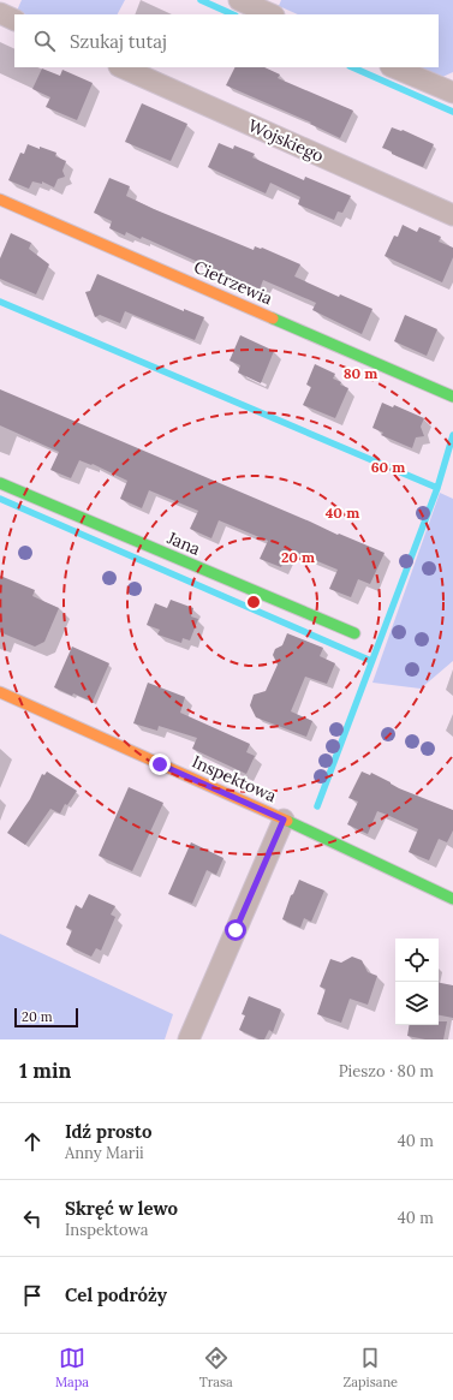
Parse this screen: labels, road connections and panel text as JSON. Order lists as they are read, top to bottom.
{
  "streets": {
    "street": [
      "Wojskiego",
      "Cietrzewia",
      "Jana",
      "Inspektowa"
    ]
  },
  "scale_bar": "20 m",
  "page": {
    "search": "Szukaj tutaj",
    "scale": "20 m",
    "heading": ["1 min", "Pieszo · 80 m"],
    "list": [
      ["Idź prosto", "Anny Marii", "40 m"],
      ["Skręć w lewo", "Inspektowa", "40 m"],
      "Cel podróży"
    ],
    "nav": ["Mapa", "Trasa", "Zapisane"]
  },
  "rings": [
    "80 m",
    "60 m",
    "40 m",
    "20 m"
  ]
}
